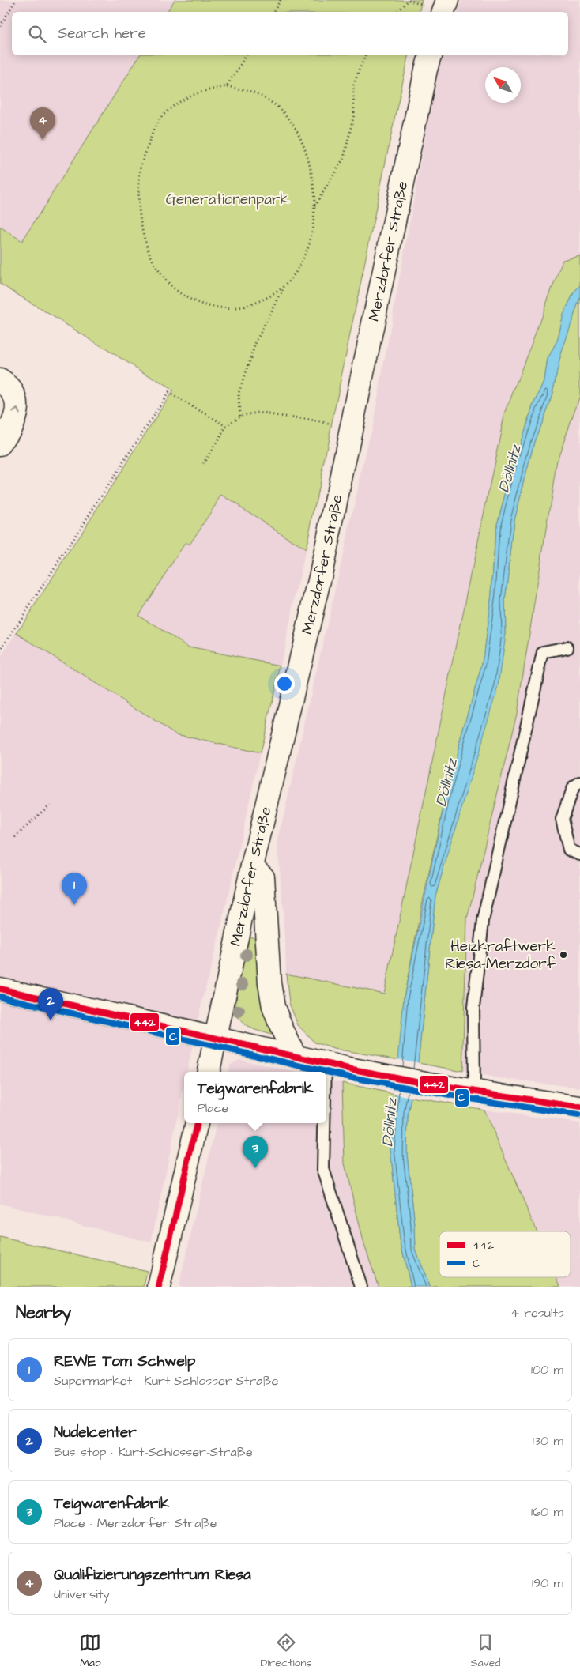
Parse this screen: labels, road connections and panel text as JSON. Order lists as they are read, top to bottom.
{
  "streets": {
    "street": ["Merzdorfer Straße"]
  },
  "water": ["Döllnitz"],
  "parks": ["Generationenpark"],
  "places": ["Heizkraftwerk Riesa-Merzdorf"],
  "lines": ["transit line 442", "transit line C"],
  "legend": ["442", "C"],
  "north": "top left",
  "page": {
    "search": "Search here",
    "pins": [
      "4",
      "1",
      "2",
      "3"
    ],
    "popup": ["Teigwarenfabrik", "Place"],
    "heading": ["Nearby", "4 results"],
    "list": [
      {
        "mark": "1",
        "name": "REWE Tom Schwelp",
        "note": "Supermarket · Kurt-Schlosser-Straße",
        "value": "100 m"
      },
      {
        "mark": "2",
        "name": "Nudelcenter",
        "note": "Bus stop · Kurt-Schlosser-Straße",
        "value": "130 m"
      },
      {
        "mark": "3",
        "name": "Teigwarenfabrik",
        "note": "Place · Merzdorfer Straße",
        "value": "160 m"
      },
      {
        "mark": "4",
        "name": "Qualifizierungszentrum Riesa",
        "note": "University",
        "value": "190 m"
      }
    ],
    "nav": ["Map", "Directions", "Saved"]
  }
}
